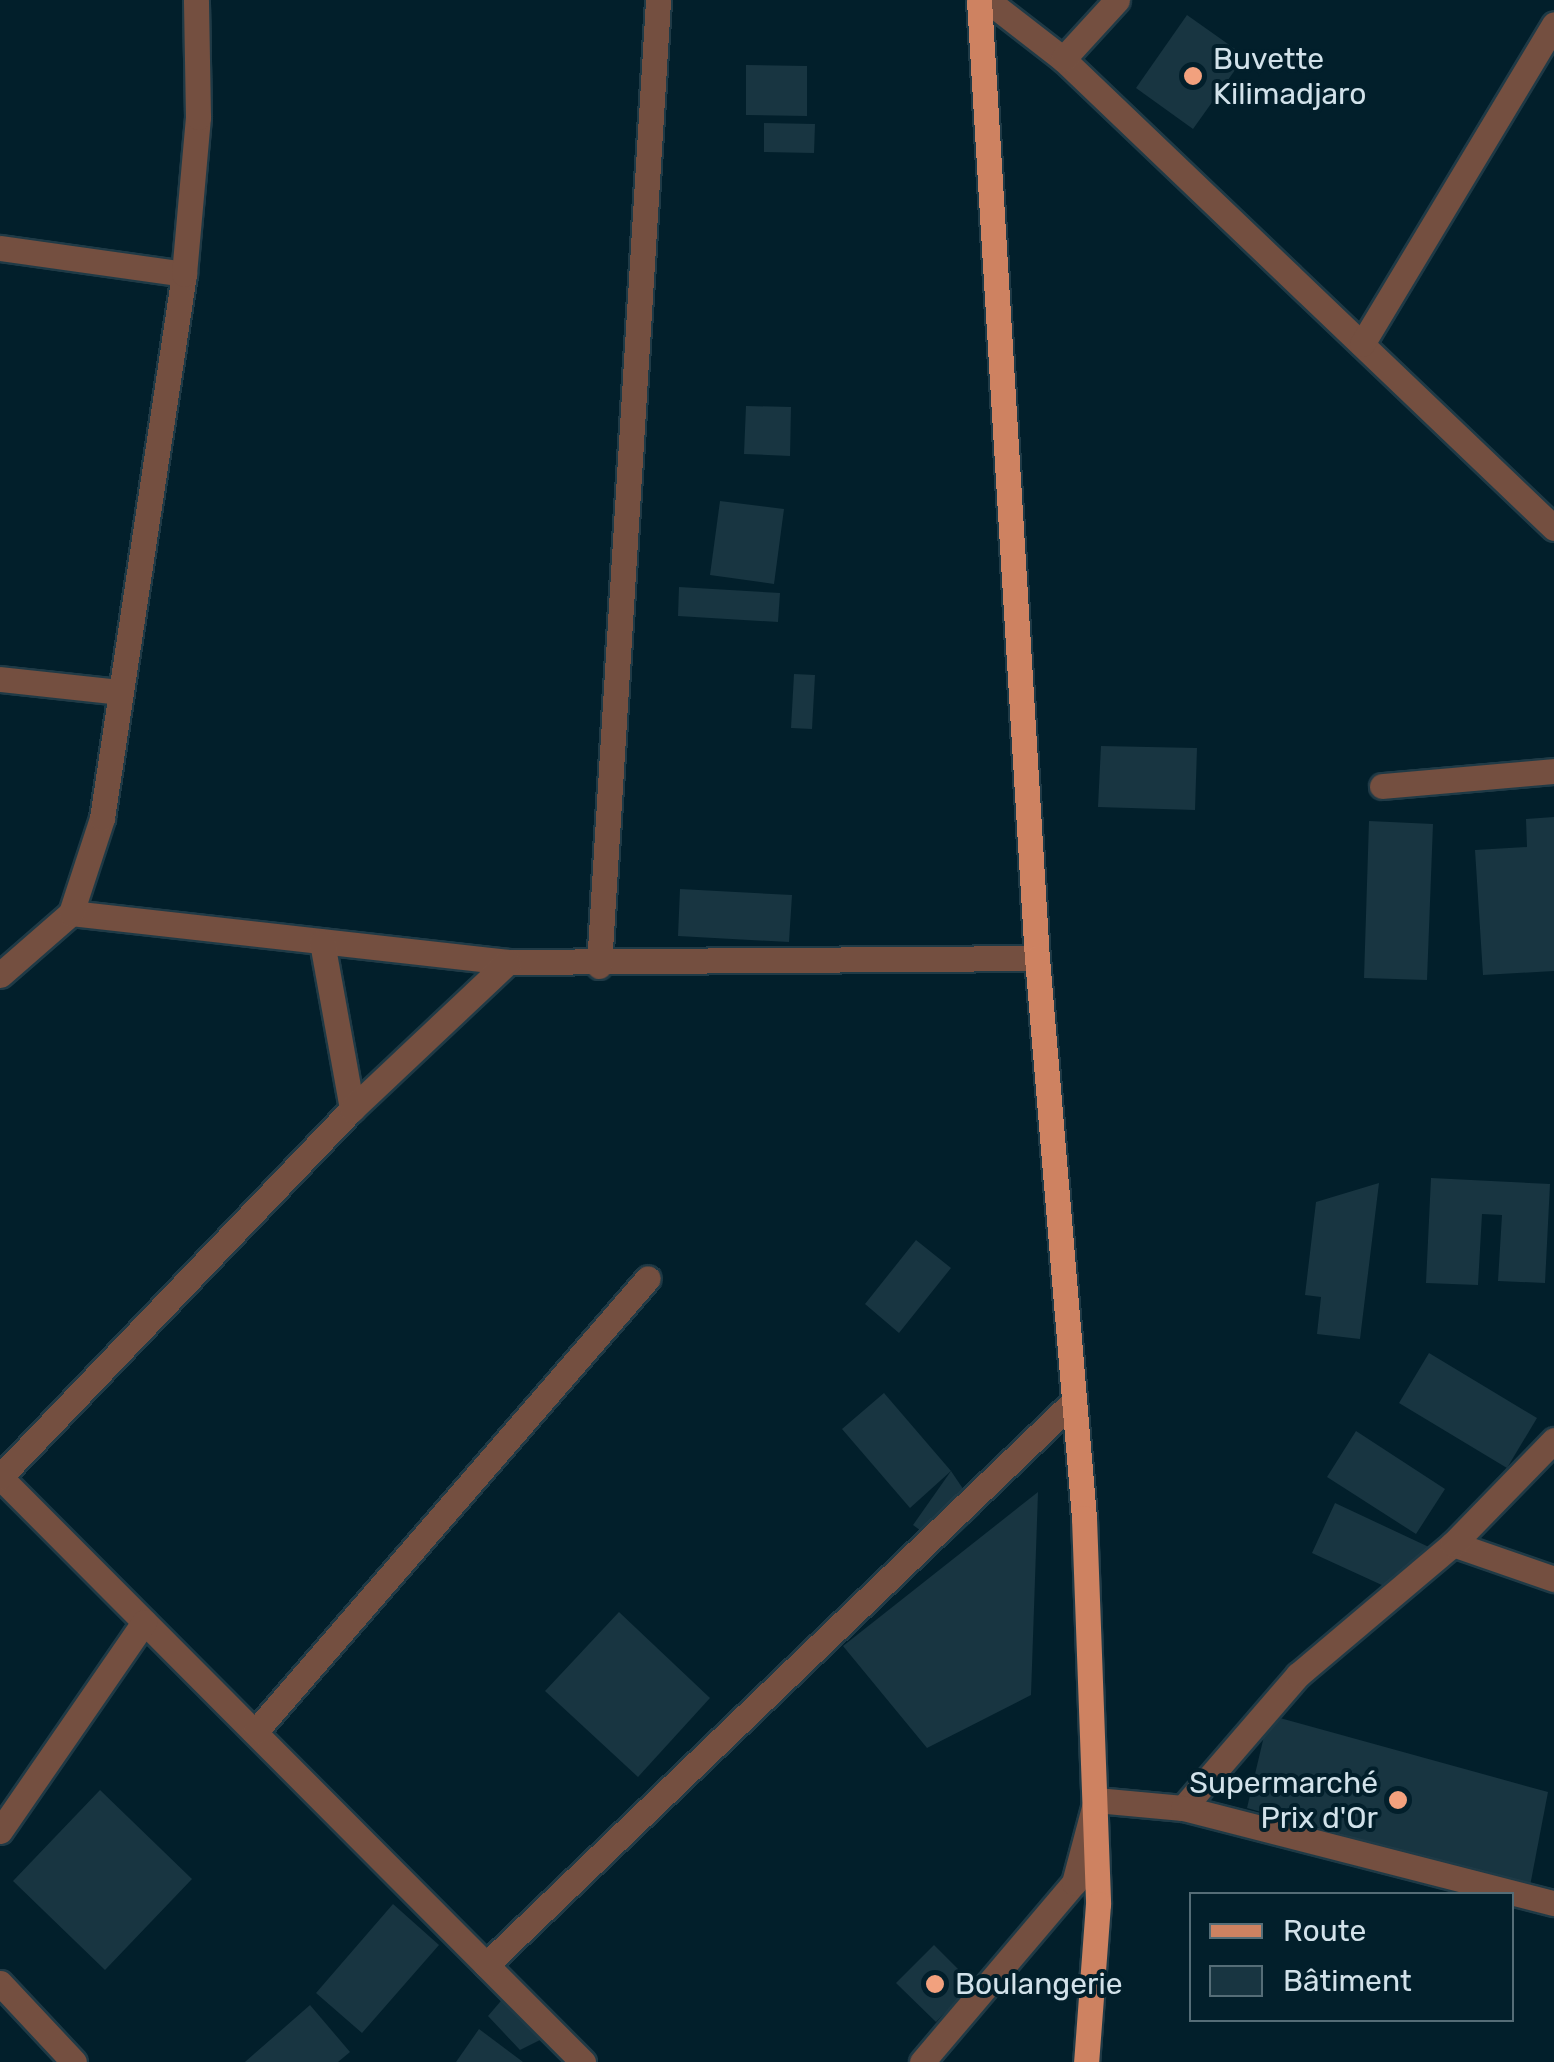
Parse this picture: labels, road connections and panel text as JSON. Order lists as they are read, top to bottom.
{
  "places": ["Buvette Kilimadjaro", "Supermarché Prix d'Or", "Boulangerie"],
  "legend": ["Route", "Bâtiment"]
}
